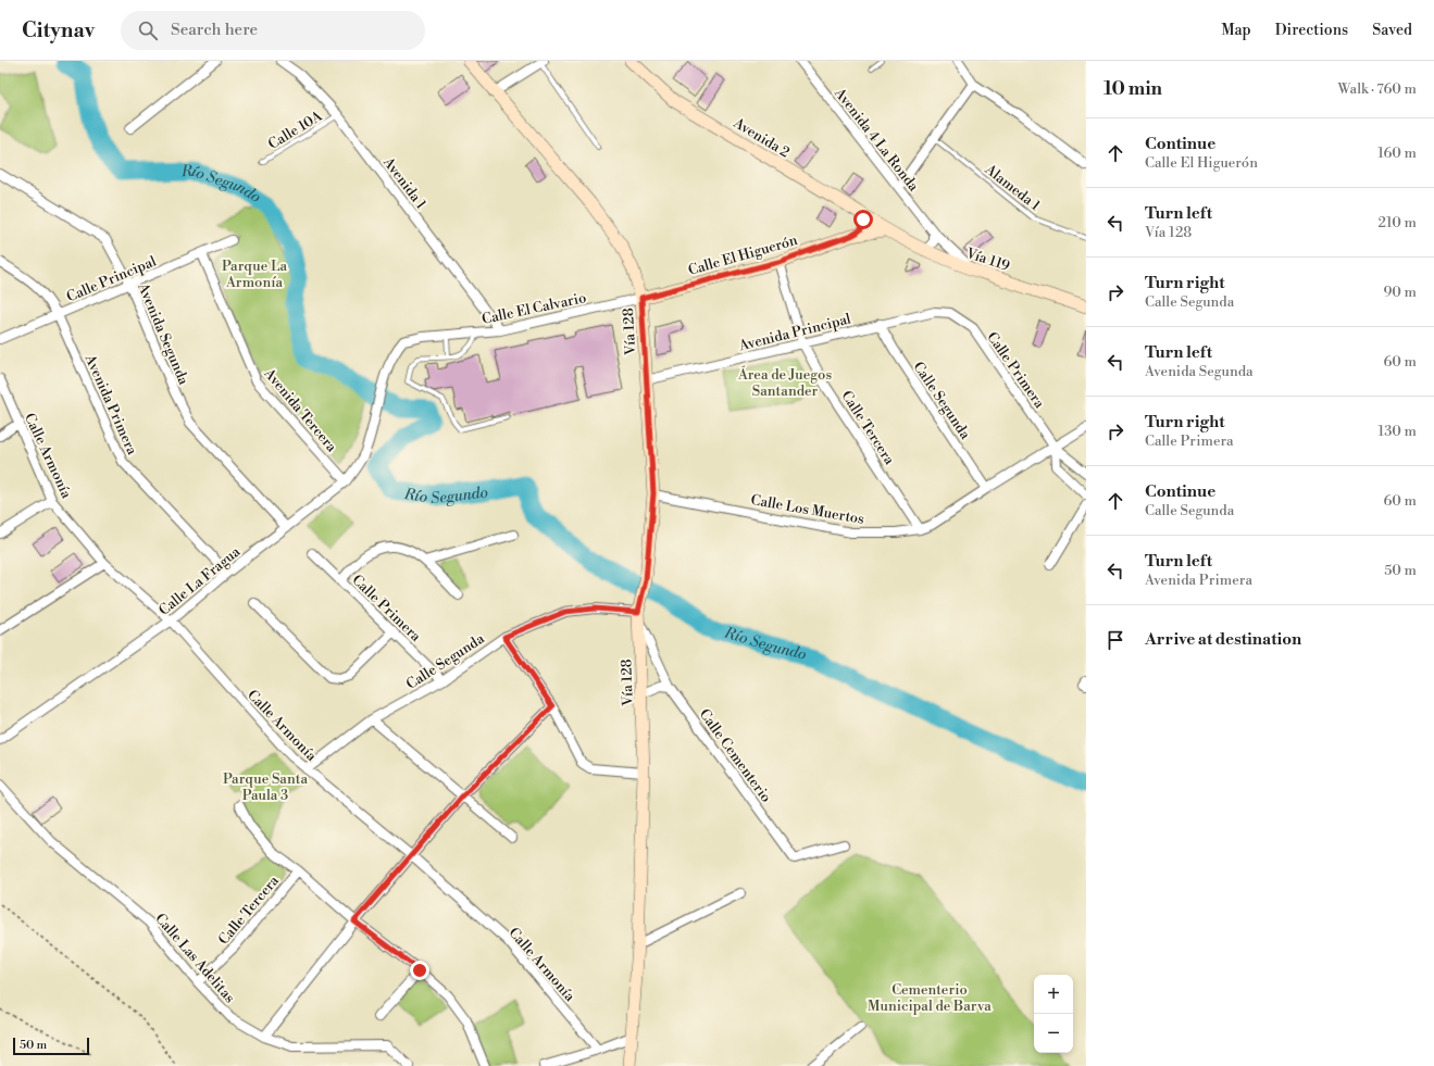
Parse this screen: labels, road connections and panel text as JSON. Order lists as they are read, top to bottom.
{
  "streets": {
    "main road": [
      "Avenida 2",
      "Calle El Higuerón",
      "Vía 119",
      "Vía 128"
    ],
    "street": [
      "Avenida 4 La Ronda",
      "Avenida 1",
      "Calle Principal",
      "Calle El Calvario",
      "Avenida Principal",
      "Avenida Segunda",
      "Calle Primera",
      "Calle Segunda",
      "Avenida Primera",
      "Avenida Tercera",
      "Calle Tercera",
      "Calle Armonía",
      "Calle Los Muertos",
      "Calle La Fragua",
      "Calle Cementerio",
      "Calle Las Adelitas"
    ],
    "lane": ["Calle 10A", "Alameda 1"]
  },
  "crossings": [
    ["Calle 10A", "Avenida 1"],
    ["Avenida 2", "Calle El Higuerón"],
    ["Avenida 2", "Vía 119"],
    ["Avenida 4 La Ronda", "Vía 119"],
    ["Avenida 1", "Calle El Calvario"],
    ["Calle El Higuerón", "Vía 119"],
    ["Calle El Higuerón", "Calle El Calvario"],
    ["Calle El Higuerón", "Vía 128"],
    ["Calle El Higuerón", "Calle Tercera"],
    ["Calle Principal", "Avenida Segunda"],
    ["Calle Principal", "Avenida Primera"],
    ["Calle Principal", "Avenida Tercera"],
    ["Calle El Calvario", "Vía 128"],
    ["Calle El Calvario", "Calle La Fragua"],
    ["Vía 128", "Avenida Principal"],
    ["Vía 128", "Calle Segunda"],
    ["Vía 128", "Calle Los Muertos"],
    ["Vía 128", "Calle Cementerio"],
    ["Avenida Principal", "Calle Primera"],
    ["Avenida Principal", "Calle Segunda"],
    ["Avenida Principal", "Calle Tercera"],
    ["Avenida Segunda", "Calle La Fragua"],
    ["Calle Primera", "Calle Segunda"],
    ["Calle Primera", "Calle Los Muertos"],
    ["Calle Segunda", "Calle Armonía"],
    ["Calle Segunda", "Calle Los Muertos"],
    ["Calle Segunda", "Calle Cementerio"],
    ["Avenida Primera", "Calle La Fragua"],
    ["Avenida Tercera", "Calle La Fragua"],
    ["Calle Tercera", "Calle Los Muertos"],
    ["Calle Tercera", "Calle Las Adelitas"],
    ["Calle Armonía", "Calle La Fragua"]
  ],
  "water": ["Río Segundo"],
  "parks": [
    "Parque La Armonía",
    "Área de Juegos Santander",
    "Parque Santa Paula 3",
    "Cementerio Municipal de Barva"
  ],
  "scale_bar": "50 m",
  "page": {
    "header": "Citynav",
    "search": "Search here",
    "nav": ["Map", "Directions", "Saved"],
    "heading": ["10 min", "Walk · 760 m"],
    "list": [
      ["Continue", "Calle El Higuerón", "160 m"],
      ["Turn left", "Vía 128", "210 m"],
      ["Turn right", "Calle Segunda", "90 m"],
      ["Turn left", "Avenida Segunda", "60 m"],
      ["Turn right", "Calle Primera", "130 m"],
      ["Continue", "Calle Segunda", "60 m"],
      ["Turn left", "Avenida Primera", "50 m"],
      "Arrive at destination"
    ],
    "map_buttons": ["+", "−"],
    "scale": "50 m"
  }
}
